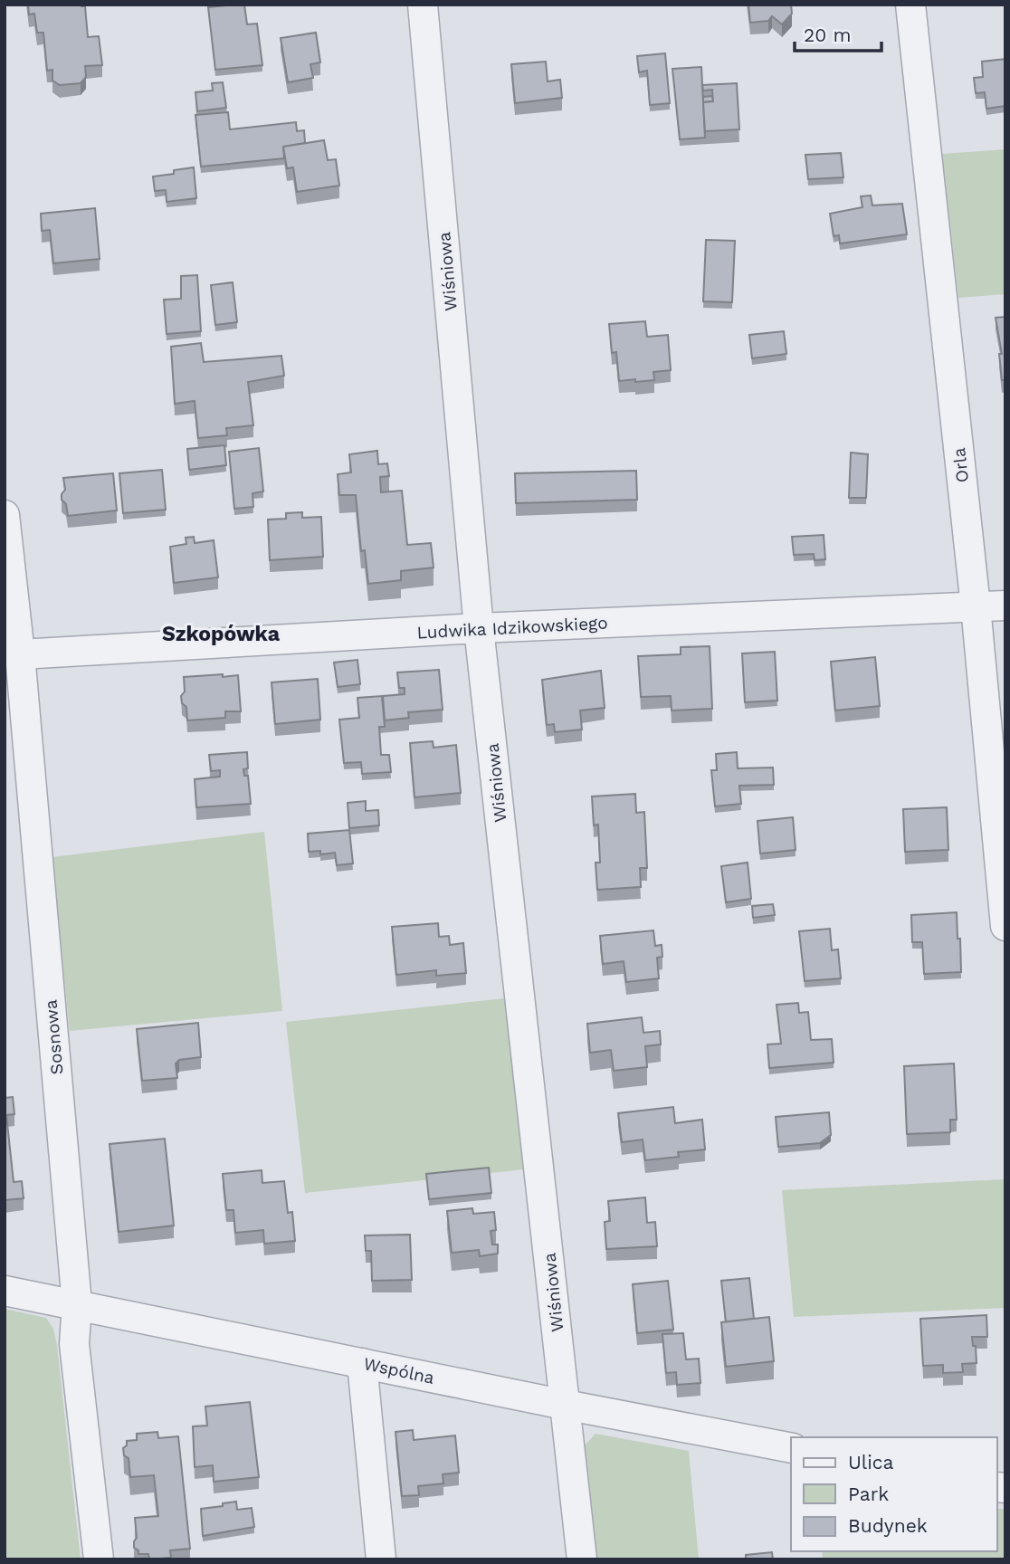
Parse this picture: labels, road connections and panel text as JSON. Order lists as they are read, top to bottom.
{
  "streets": {
    "street": [
      "Wiśniowa",
      "Orla",
      "Ludwika Idzikowskiego",
      "Sosnowa",
      "Wspólna"
    ]
  },
  "crossings": [
    ["Wiśniowa", "Ludwika Idzikowskiego"],
    ["Wiśniowa", "Wspólna"],
    ["Orla", "Ludwika Idzikowskiego"],
    ["Ludwika Idzikowskiego", "Sosnowa"],
    ["Sosnowa", "Wspólna"]
  ],
  "districts": ["Szkopówka"],
  "legend": ["Ulica", "Park", "Budynek"],
  "scale_bar": "20 m"
}
